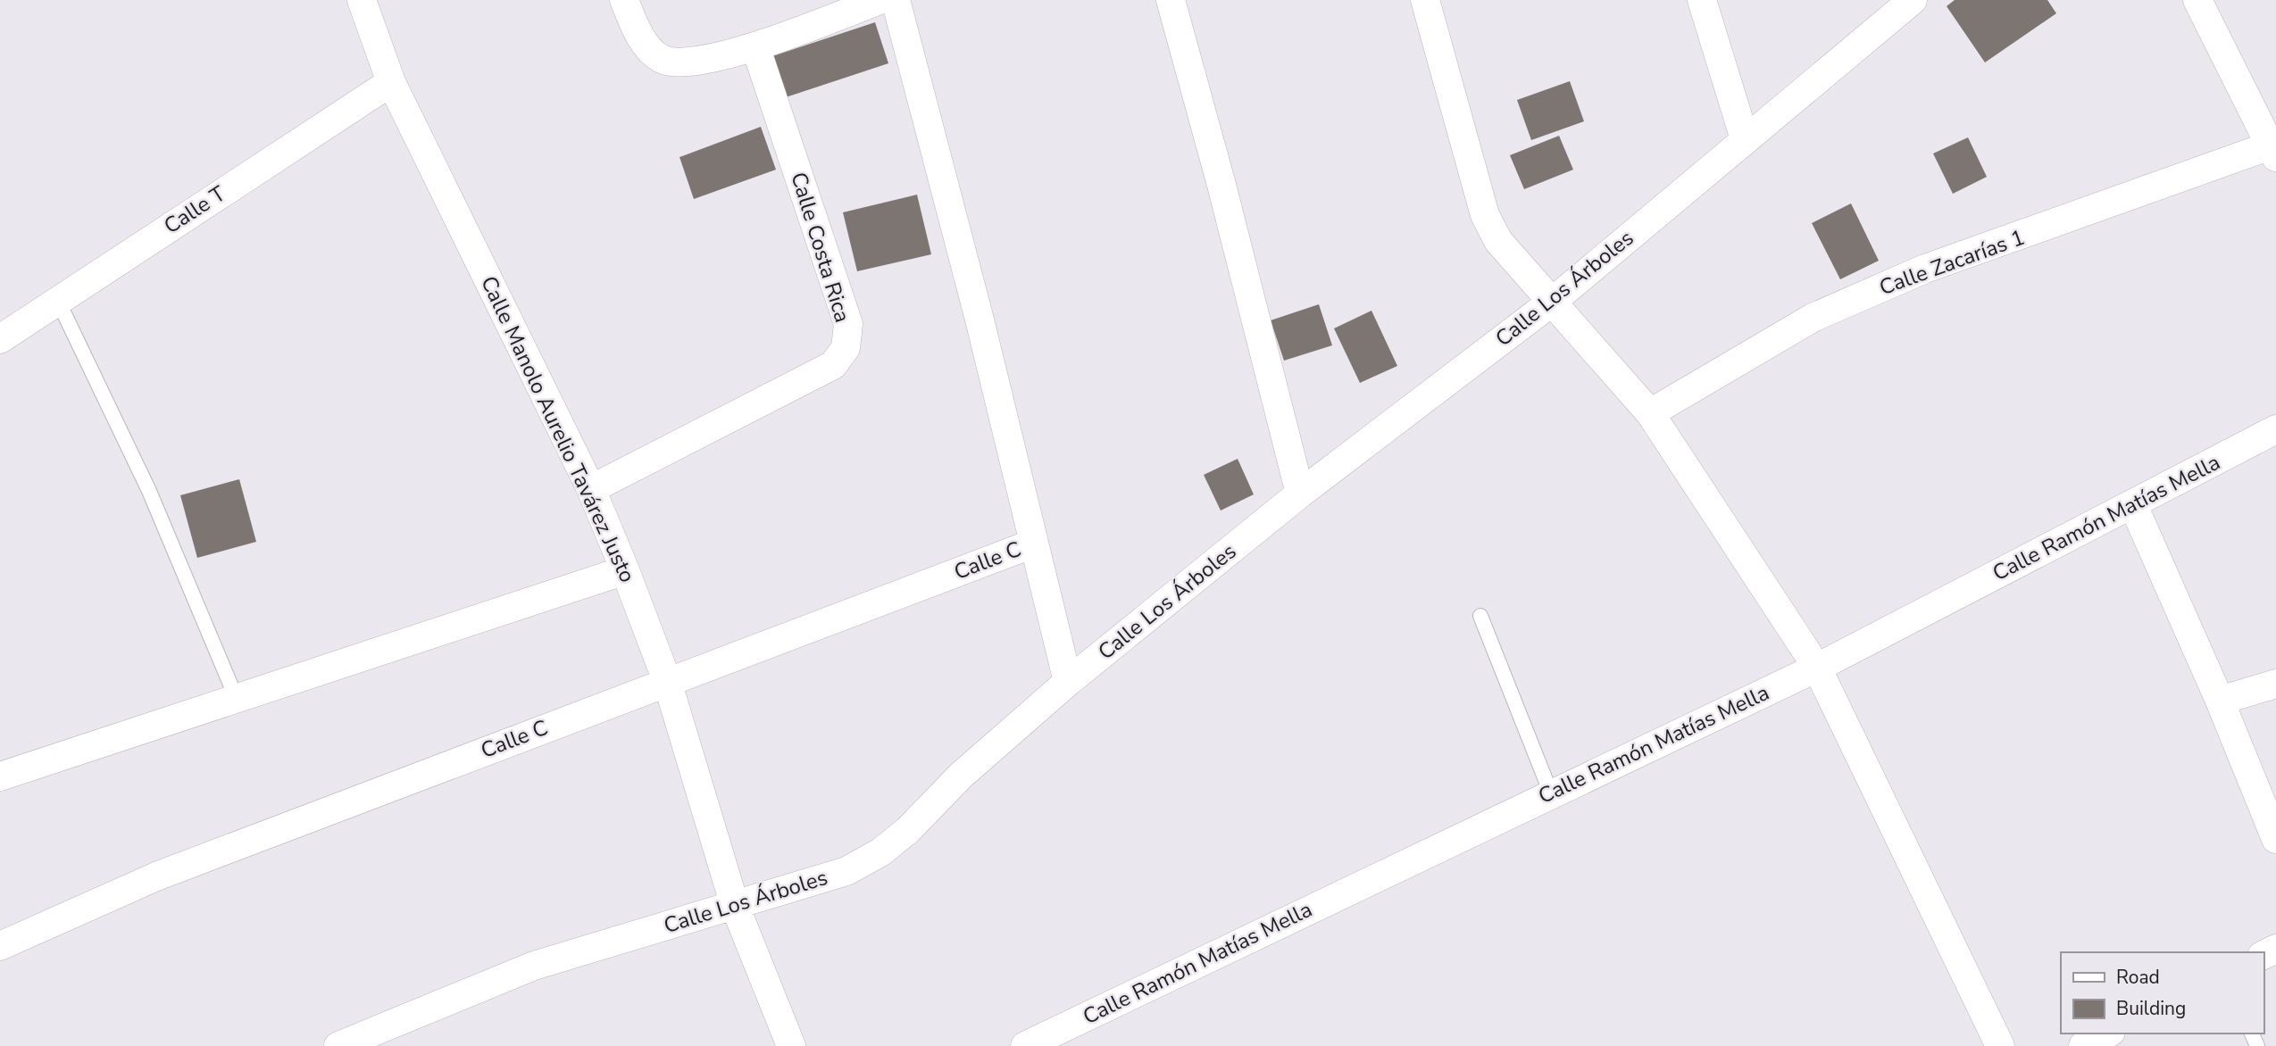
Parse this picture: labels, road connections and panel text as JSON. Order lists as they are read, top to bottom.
{
  "streets": {
    "street": [
      "Calle T",
      "Calle Costa Rica",
      "Calle Zacarías 1",
      "Calle Los Árboles",
      "Calle Manolo Aurelio Tavárez Justo",
      "Calle Ramón Matías Mella",
      "Calle C"
    ]
  },
  "crossings": [
    ["Calle T", "Calle Manolo Aurelio Tavárez Justo"],
    ["Calle Costa Rica", "Calle Manolo Aurelio Tavárez Justo"],
    ["Calle Los Árboles", "Calle Manolo Aurelio Tavárez Justo"],
    ["Calle Manolo Aurelio Tavárez Justo", "Calle C"]
  ],
  "legend": ["Road", "Building"]
}
